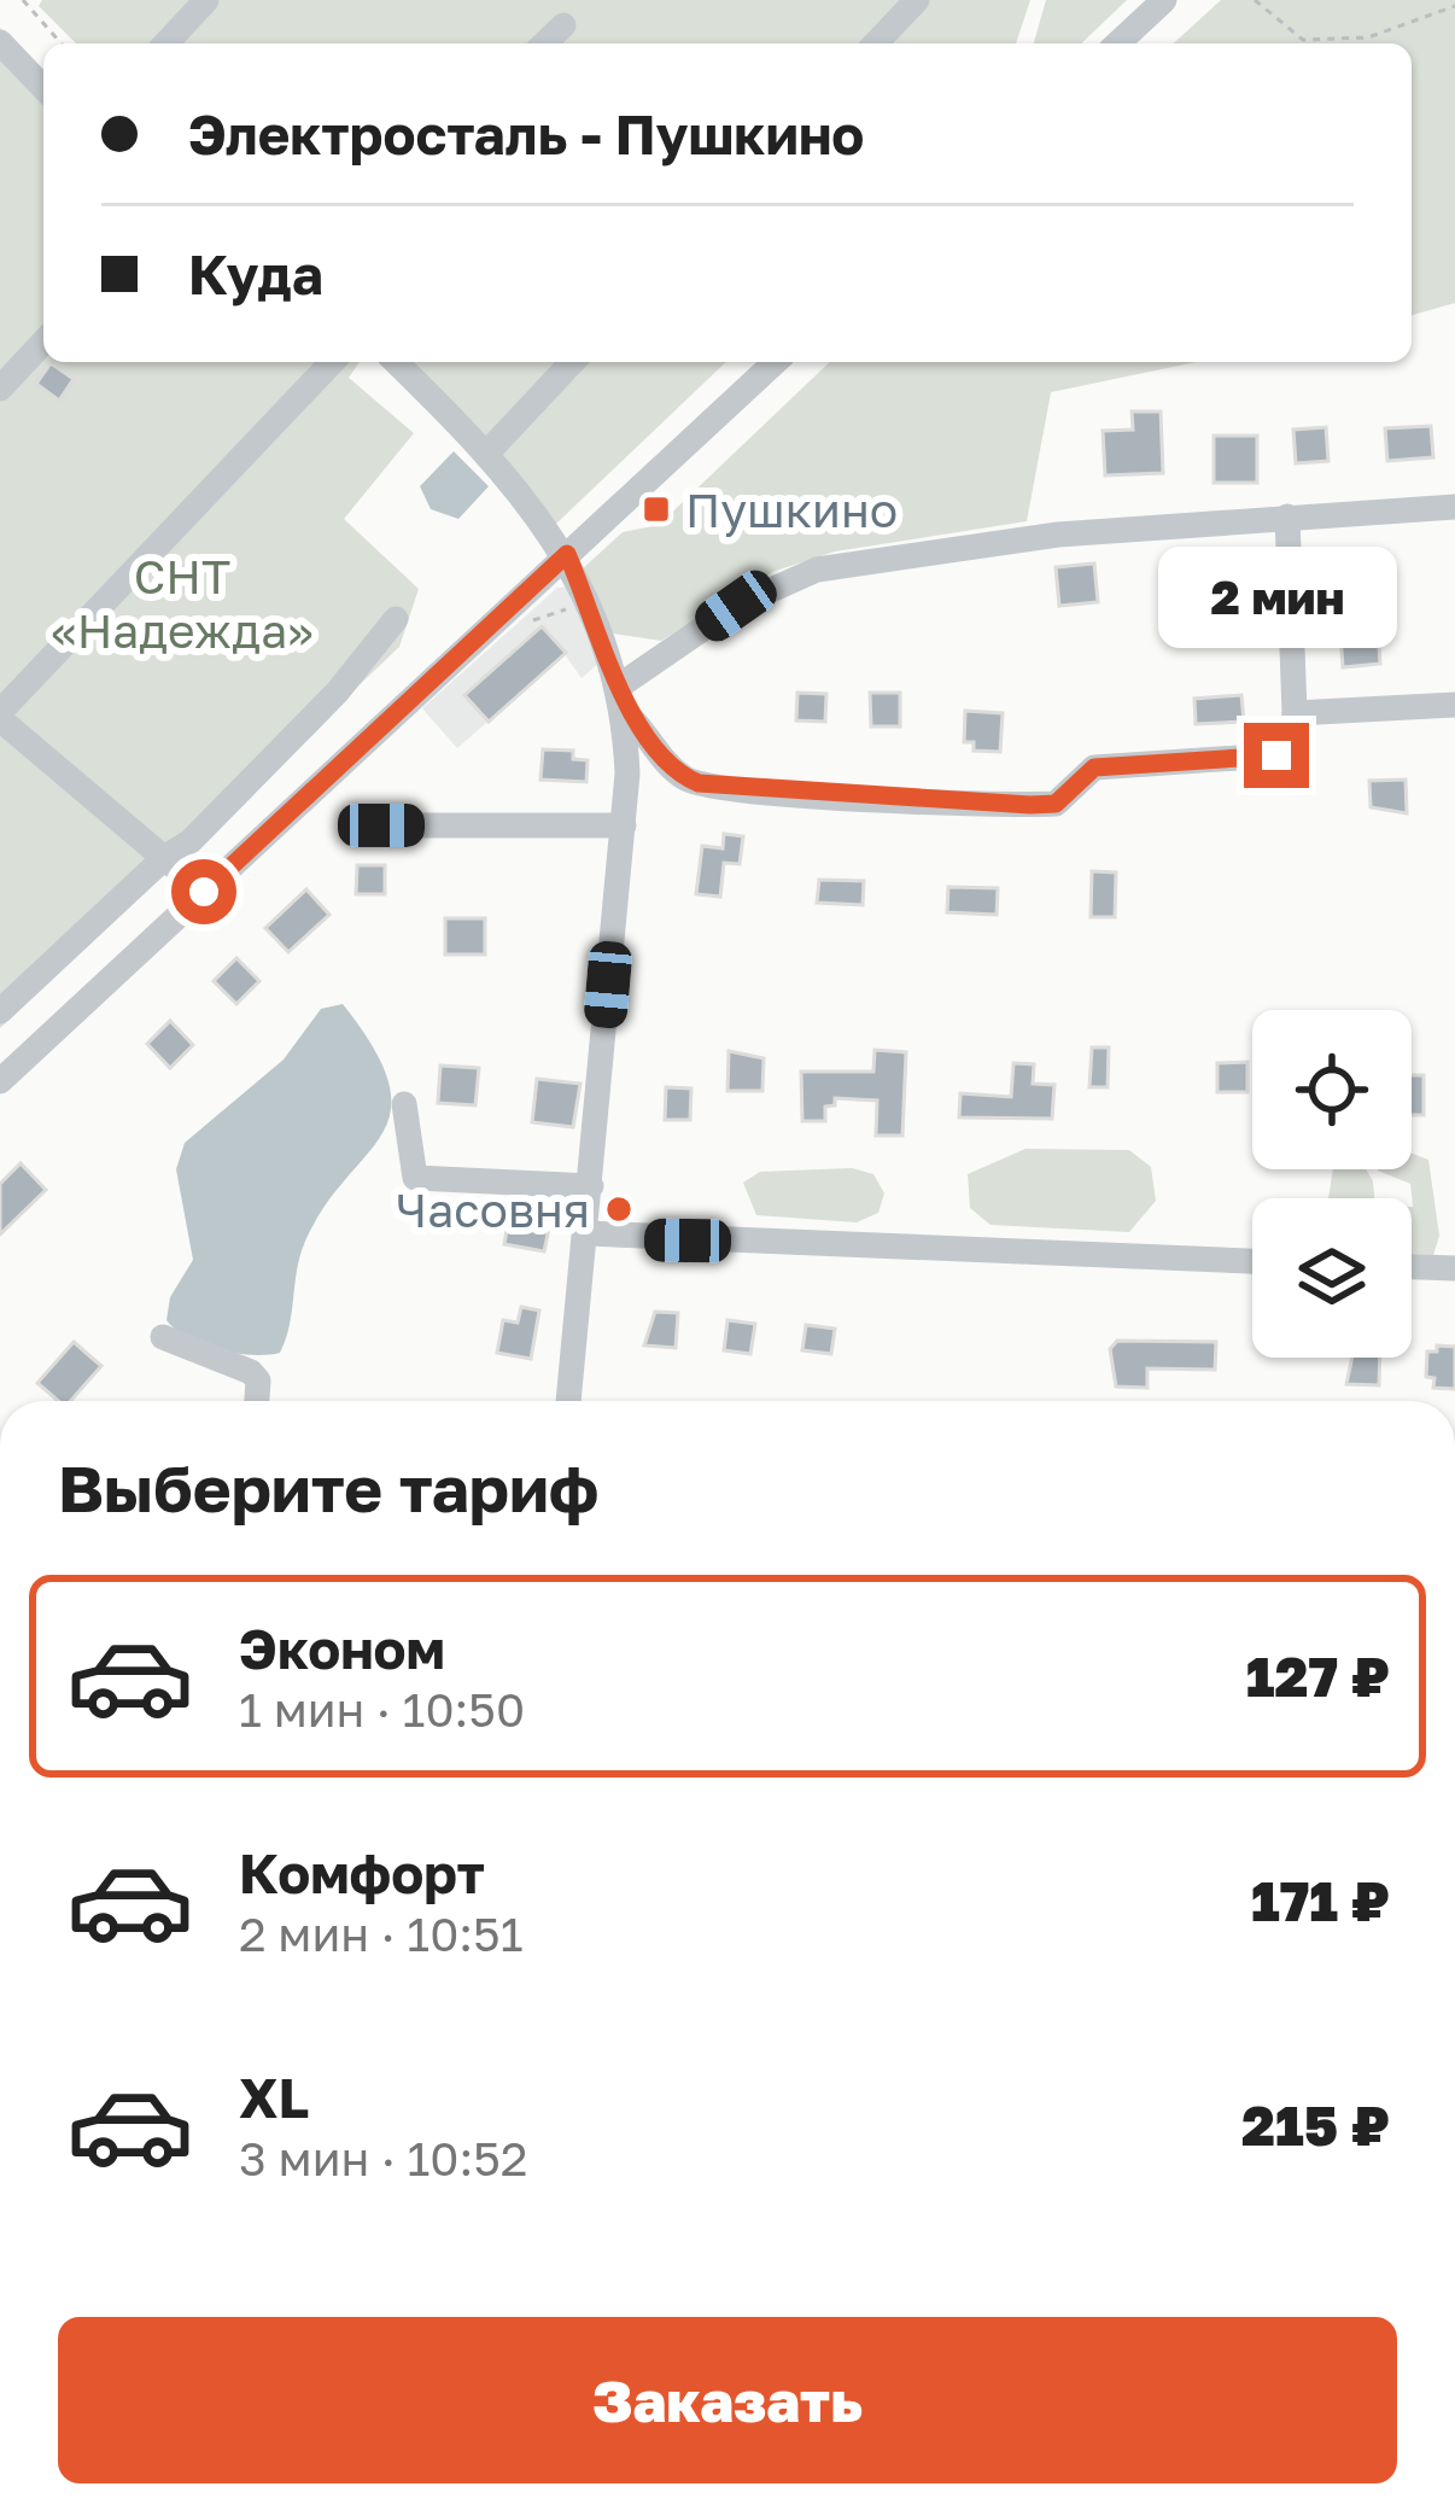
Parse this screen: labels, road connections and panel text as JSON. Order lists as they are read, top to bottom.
{
  "parks": ["СНТ «Надежда»"],
  "places": {
    "transit": ["Пушкино"],
    "other": ["Часовня"]
  },
  "page": {
    "banner": ["Электросталь - Пушкино", "Куда"],
    "bubble": "2 мин",
    "heading": "Выберите тариф",
    "list": [
      {
        "name": "Эконом",
        "note": "1 мин · 10:50",
        "value": "127 ₽"
      },
      {
        "name": "Комфорт",
        "note": "2 мин · 10:51",
        "value": "171 ₽"
      },
      {
        "name": "XL",
        "note": "3 мин · 10:52",
        "value": "215 ₽"
      }
    ],
    "buttons": "Заказать"
  }
}
